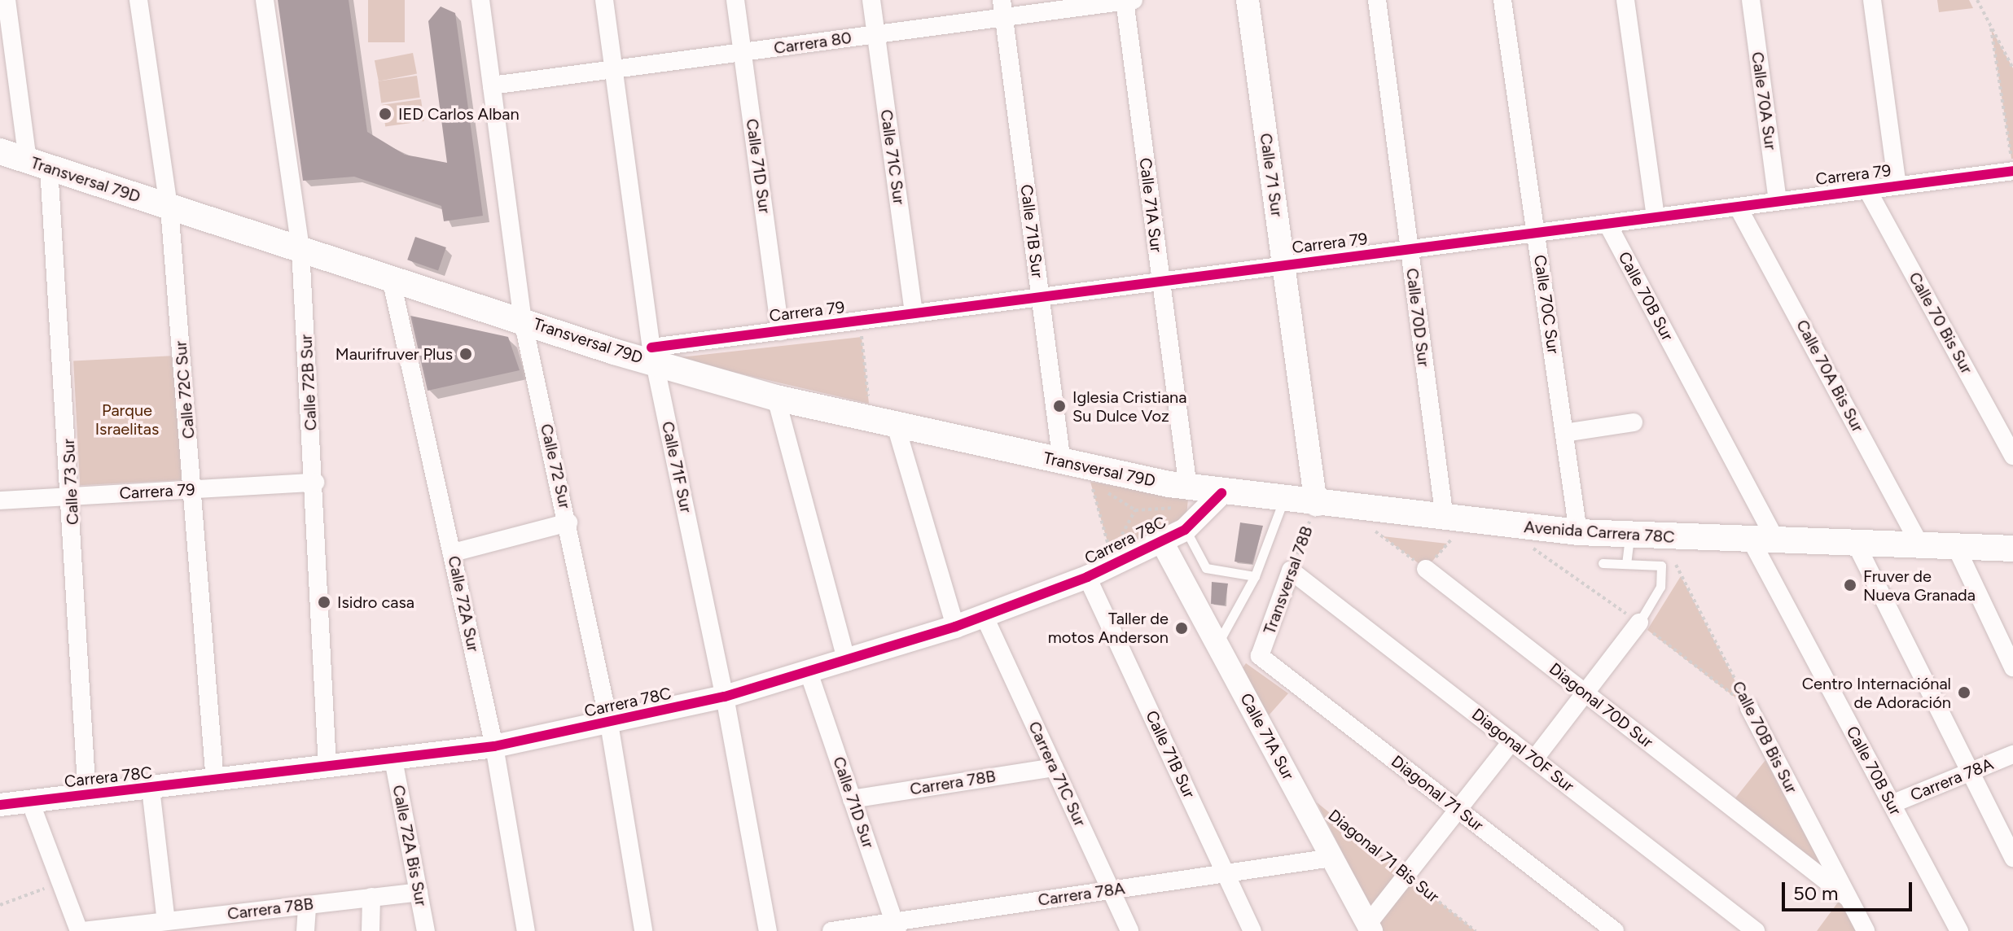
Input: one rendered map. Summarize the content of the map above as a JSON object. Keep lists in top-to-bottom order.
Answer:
{
  "streets": {
    "main road": ["Transversal 79D", "Avenida Carrera 78C"],
    "street": [
      "Carrera 80",
      "Calle 70A Sur",
      "Calle 71C Sur",
      "Calle 71D Sur",
      "Calle 71 Sur",
      "Carrera 79",
      "Calle 71A Sur",
      "Calle 71B Sur",
      "Calle 70B Sur",
      "Calle 70C Sur",
      "Calle 70D Sur",
      "Calle 70 Bis Sur",
      "Calle 70A Bis Sur",
      "Calle 72B Sur",
      "Calle 72C Sur",
      "Calle 72 Sur",
      "Calle 71F Sur",
      "Calle 73 Sur",
      "Carrera 78C",
      "Transversal 78B",
      "Calle 72A Sur",
      "Diagonal 70D Sur",
      "Calle 70B Bis Sur",
      "Diagonal 70F Sur",
      "Carrera 71C Sur",
      "Carrera 78A",
      "Carrera 78B",
      "Diagonal 71 Sur",
      "Calle 72A Bis Sur"
    ],
    "path": ["Diagonal 71 Bis Sur"]
  },
  "crossings": [
    ["Carrera 80", "Calle 71C Sur"],
    ["Carrera 80", "Calle 71D Sur"],
    ["Carrera 80", "Calle 71A Sur"],
    ["Carrera 80", "Calle 71B Sur"],
    ["Carrera 80", "Calle 72 Sur"],
    ["Carrera 80", "Calle 71F Sur"],
    ["Calle 70A Sur", "Carrera 79"],
    ["Calle 71C Sur", "Carrera 79"],
    ["Calle 71D Sur", "Carrera 79"],
    ["Calle 71D Sur", "Carrera 78C"],
    ["Calle 71D Sur", "Carrera 78A"],
    ["Calle 71D Sur", "Carrera 78B"],
    ["Calle 71 Sur", "Carrera 79"],
    ["Calle 71 Sur", "Avenida Carrera 78C"],
    ["Calle 71 Sur", "Transversal 78B"],
    ["Carrera 79", "Transversal 79D"],
    ["Carrera 79", "Calle 71A Sur"],
    ["Carrera 79", "Calle 71B Sur"],
    ["Carrera 79", "Calle 70B Sur"],
    ["Carrera 79", "Calle 70C Sur"],
    ["Carrera 79", "Calle 70D Sur"],
    ["Carrera 79", "Calle 70 Bis Sur"],
    ["Carrera 79", "Calle 70A Bis Sur"],
    ["Carrera 79", "Calle 72B Sur"],
    ["Carrera 79", "Calle 72C Sur"],
    ["Carrera 79", "Calle 71F Sur"],
    ["Carrera 79", "Calle 73 Sur"],
    ["Transversal 79D", "Calle 71A Sur"],
    ["Transversal 79D", "Calle 71B Sur"],
    ["Transversal 79D", "Calle 72B Sur"],
    ["Transversal 79D", "Calle 72C Sur"],
    ["Transversal 79D", "Calle 72 Sur"],
    ["Transversal 79D", "Calle 71F Sur"],
    ["Transversal 79D", "Calle 73 Sur"],
    ["Transversal 79D", "Avenida Carrera 78C"],
    ["Transversal 79D", "Calle 72A Sur"],
    ["Calle 71A Sur", "Avenida Carrera 78C"],
    ["Calle 71A Sur", "Carrera 78C"],
    ["Calle 71A Sur", "Carrera 78A"],
    ["Calle 71B Sur", "Carrera 78C"],
    ["Calle 71B Sur", "Carrera 78A"],
    ["Calle 70B Sur", "Avenida Carrera 78C"],
    ["Calle 70B Sur", "Carrera 78A"],
    ["Calle 70C Sur", "Avenida Carrera 78C"],
    ["Calle 70D Sur", "Avenida Carrera 78C"],
    ["Calle 70A Bis Sur", "Avenida Carrera 78C"],
    ["Calle 72B Sur", "Carrera 78C"],
    ["Calle 72C Sur", "Carrera 78C"],
    ["Calle 72 Sur", "Carrera 78C"],
    ["Calle 71F Sur", "Carrera 78C"],
    ["Calle 73 Sur", "Carrera 78C"],
    ["Avenida Carrera 78C", "Carrera 78C"],
    ["Avenida Carrera 78C", "Transversal 78B"],
    ["Carrera 78C", "Calle 72A Sur"],
    ["Carrera 78C", "Carrera 71C Sur"],
    ["Carrera 78C", "Calle 72A Bis Sur"],
    ["Transversal 78B", "Diagonal 70F Sur"],
    ["Transversal 78B", "Diagonal 71 Sur"],
    ["Diagonal 70D Sur", "Calle 70B Bis Sur"],
    ["Carrera 71C Sur", "Carrera 78A"],
    ["Carrera 71C Sur", "Carrera 78B"],
    ["Carrera 78B", "Calle 72A Bis Sur"]
  ],
  "parks": ["Parque Israelitas"],
  "places": [
    "IED Carlos Alban",
    "Maurifruver Plus",
    "Iglesia Cristiana Su Dulce Voz",
    "Fruver de Nueva Granada",
    "Isidro casa",
    "Taller de motos Anderson",
    "Centro Internaciónal de Adoración"
  ],
  "scale_bar": "50 m"
}
